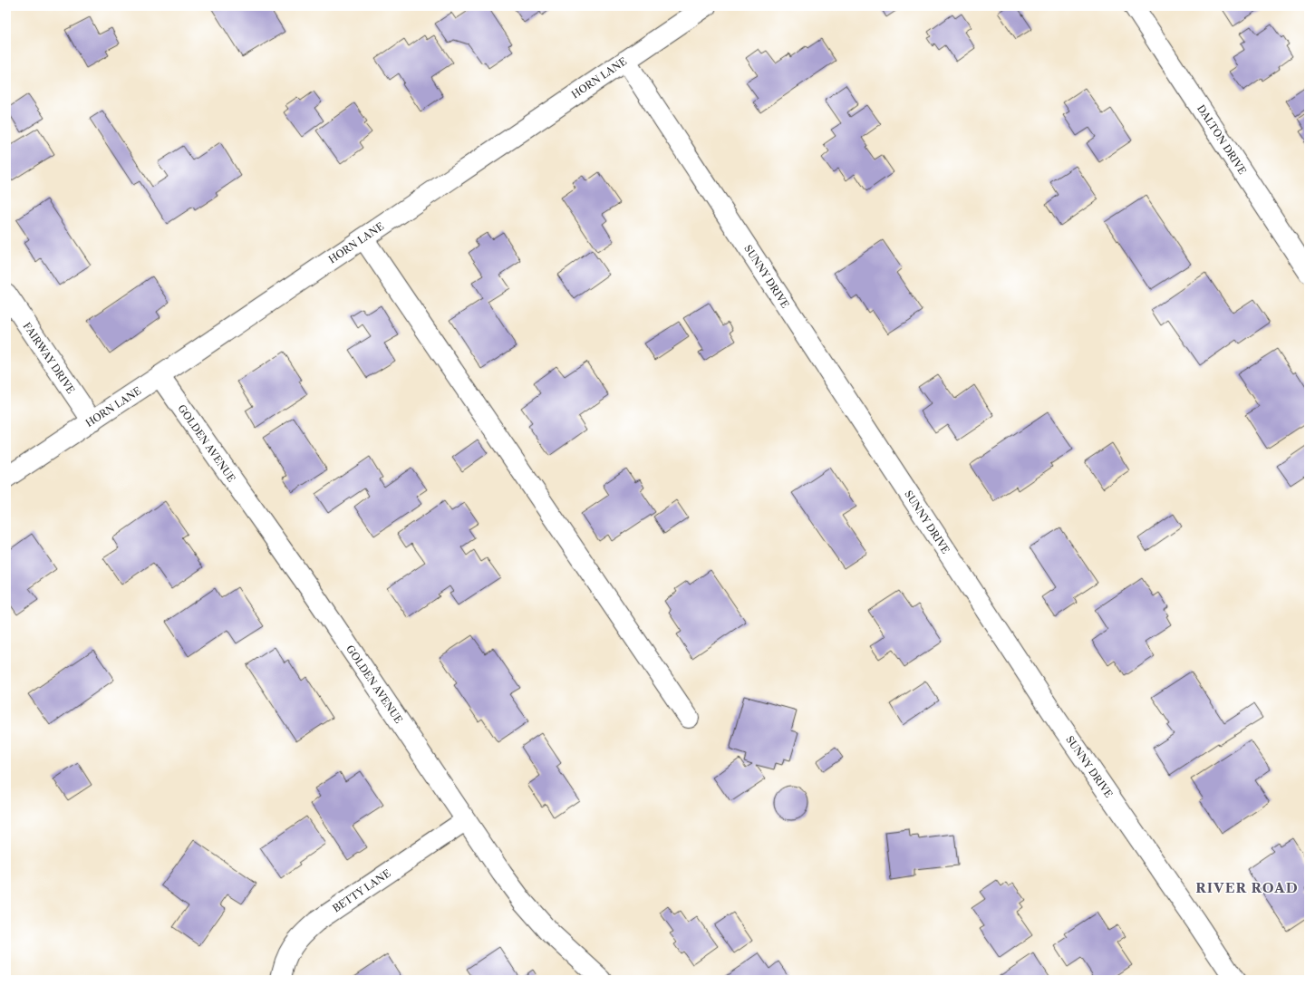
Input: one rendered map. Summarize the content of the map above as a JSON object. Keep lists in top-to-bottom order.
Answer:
{
  "streets": {
    "street": [
      "HORN LANE",
      "DALTON DRIVE",
      "SUNNY DRIVE",
      "FAIRWAY DRIVE",
      "GOLDEN AVENUE",
      "BETTY LANE"
    ]
  },
  "crossings": [
    ["HORN LANE", "SUNNY DRIVE"],
    ["HORN LANE", "FAIRWAY DRIVE"],
    ["HORN LANE", "GOLDEN AVENUE"],
    ["GOLDEN AVENUE", "BETTY LANE"]
  ],
  "districts": ["RIVER ROAD"]
}
